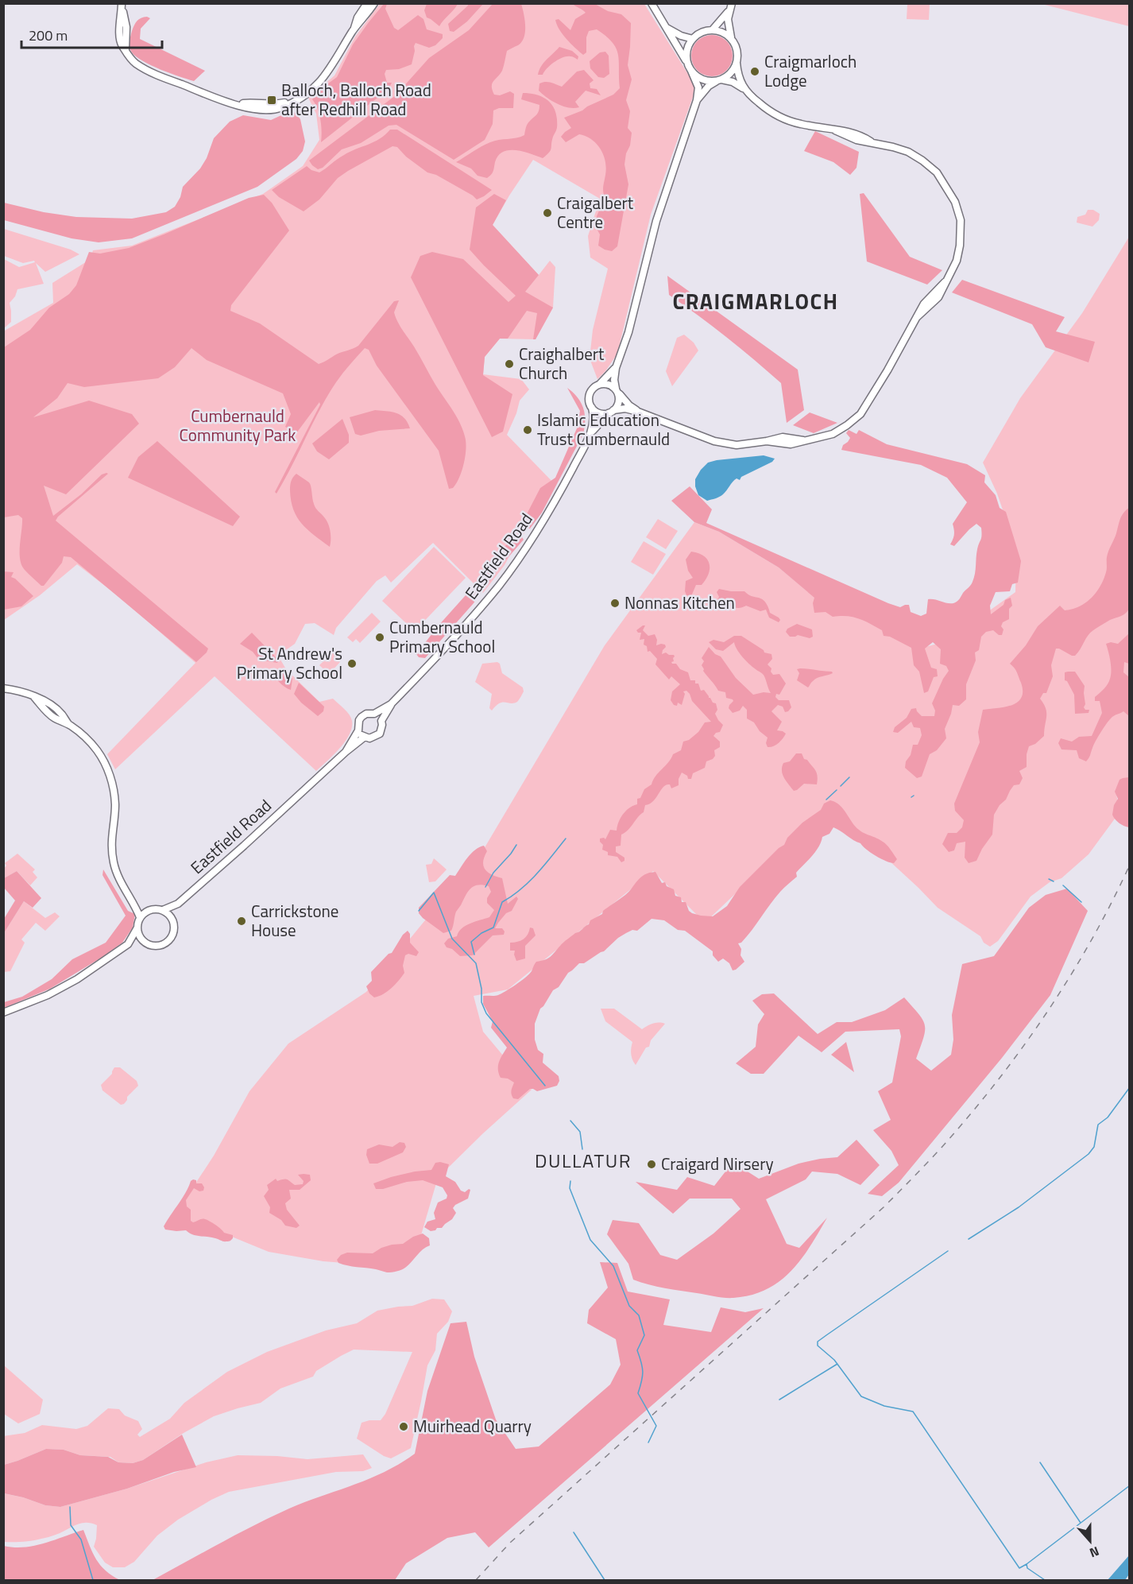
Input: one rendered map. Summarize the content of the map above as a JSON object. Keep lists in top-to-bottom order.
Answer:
{
  "streets": {
    "street": ["Eastfield Road"]
  },
  "districts": ["CRAIGMARLOCH", "DULLATUR"],
  "parks": ["Cumbernauld Community Park"],
  "places": {
    "other": [
      "Craigmarloch Lodge",
      "Craigalbert Centre",
      "Craighalbert Church",
      "Islamic Education Trust Cumbernauld",
      "Nonnas Kitchen",
      "Cumbernauld Primary School",
      "St Andrew's Primary School",
      "Carrickstone House",
      "Craigard Nirsery",
      "Muirhead Quarry"
    ],
    "transit": ["Balloch, Balloch Road after Redhill Road"]
  },
  "scale_bar": "200 m",
  "north": "bottom"
}
